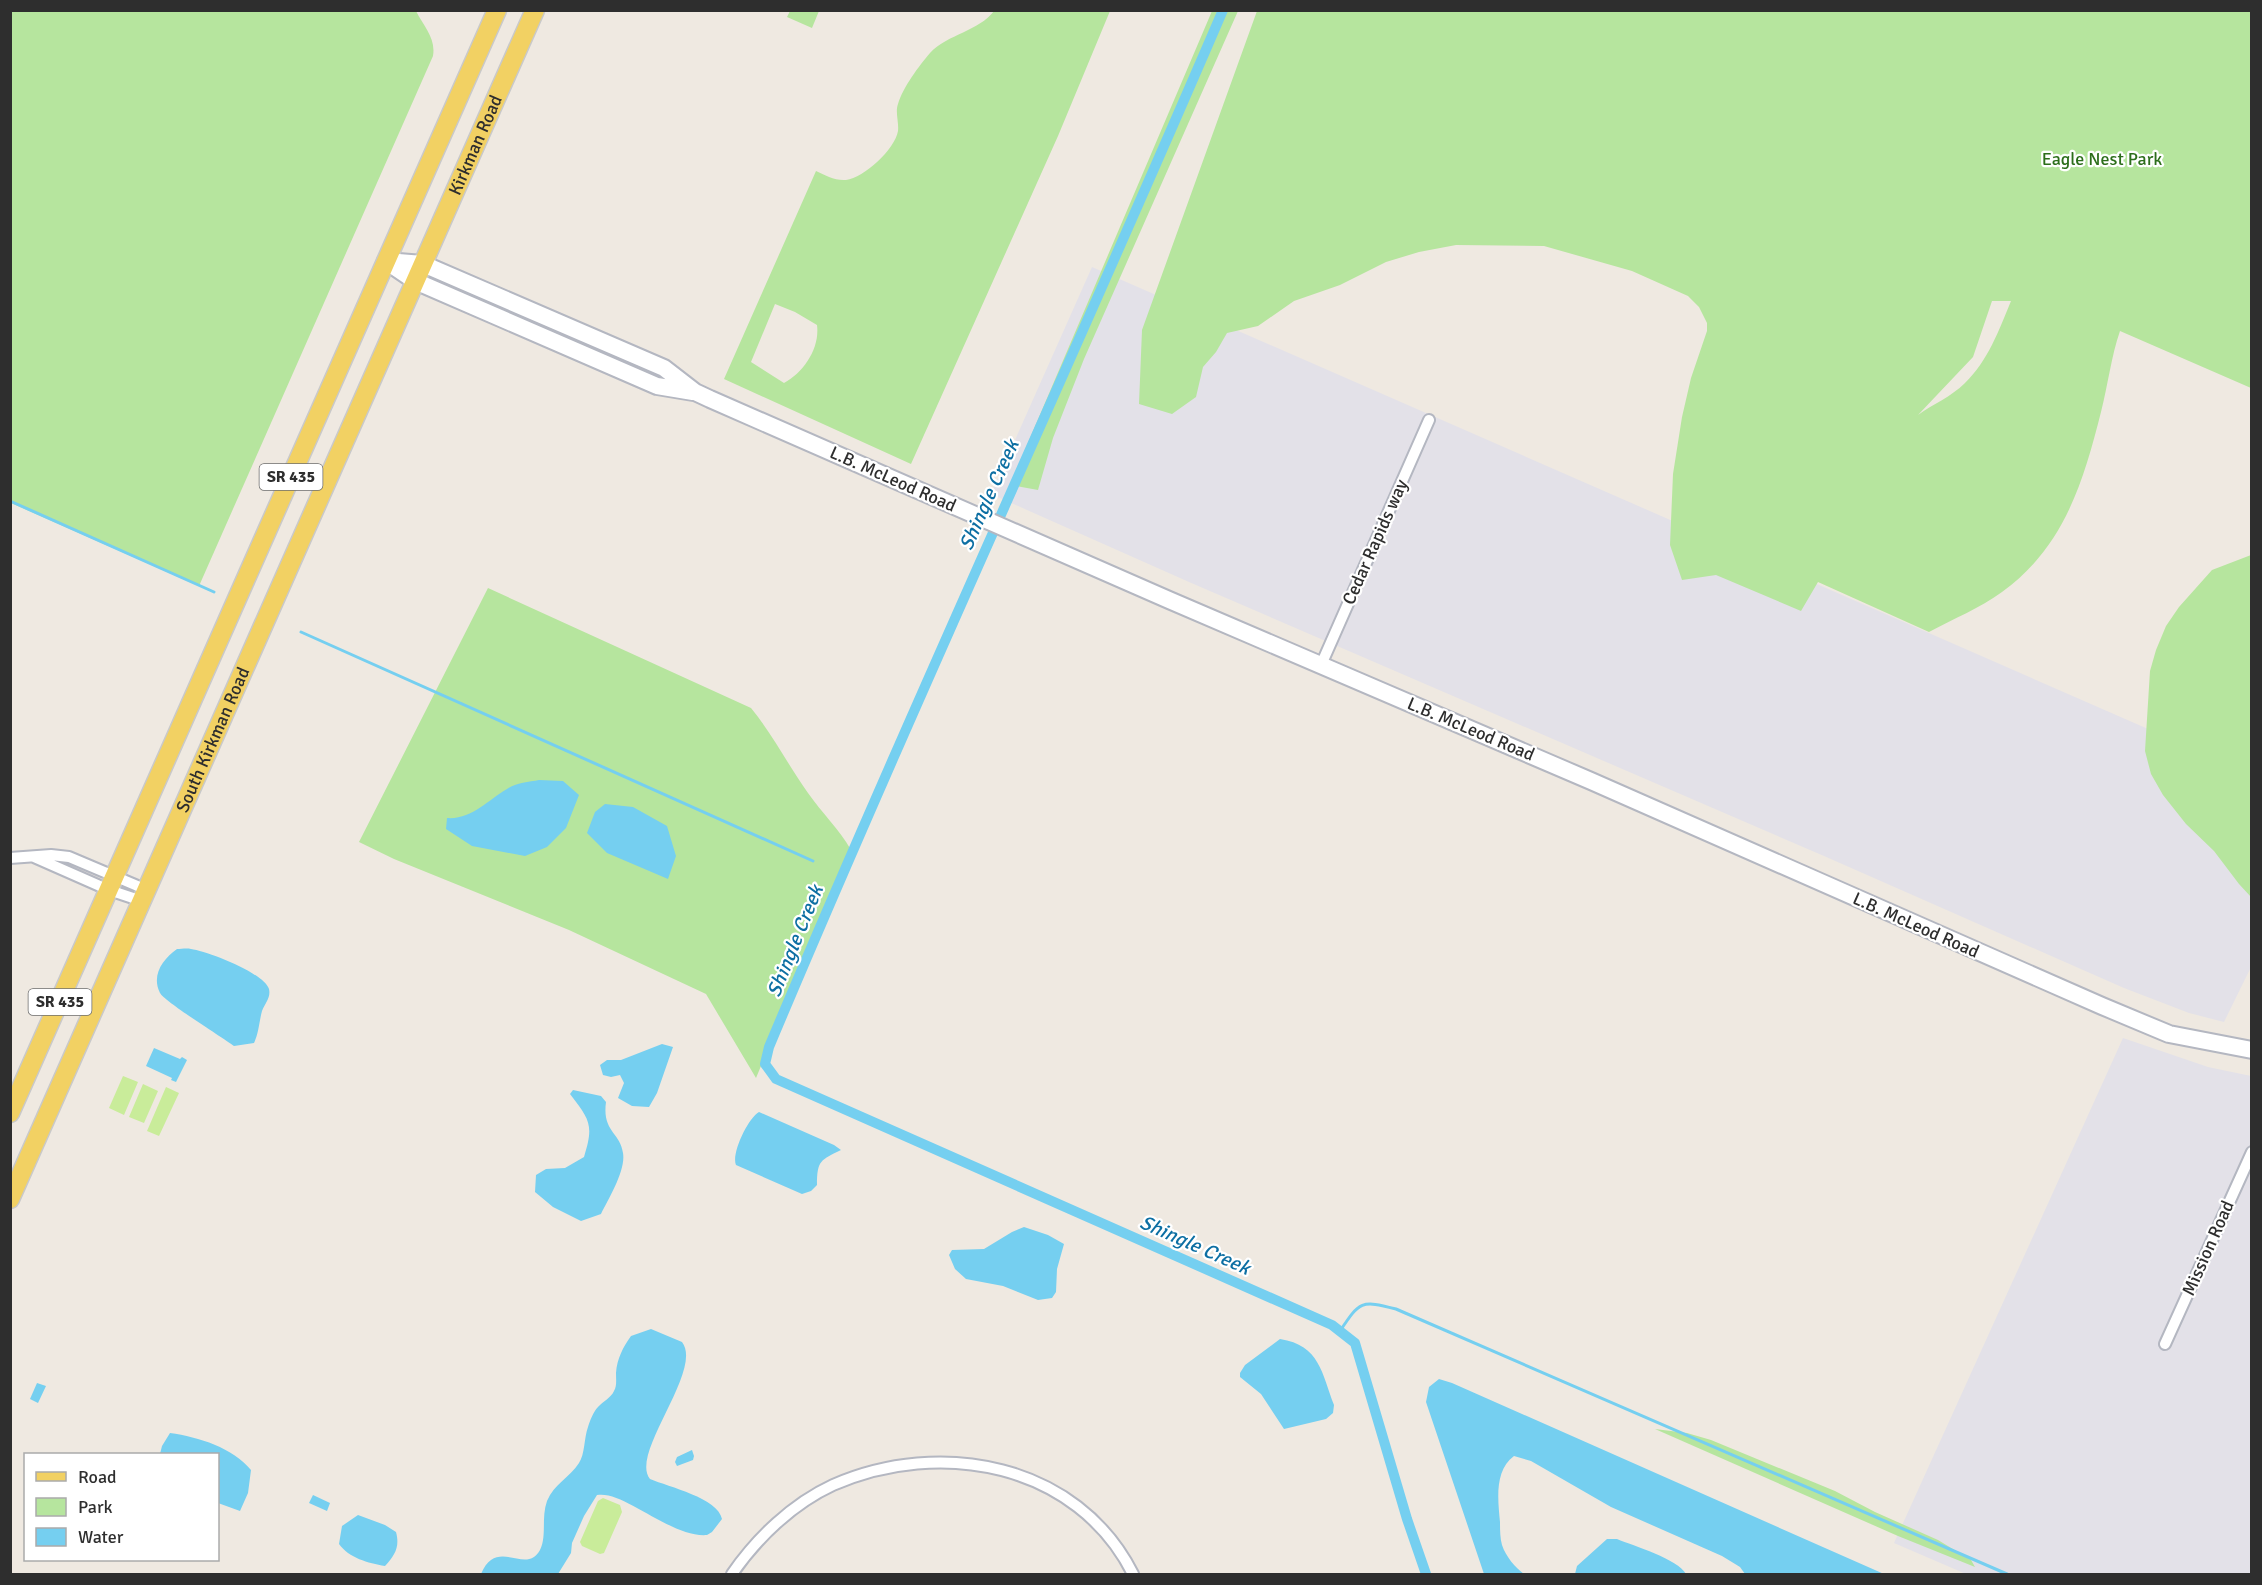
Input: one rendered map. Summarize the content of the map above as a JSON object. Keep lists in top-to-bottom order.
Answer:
{
  "streets": {
    "main road": ["Kirkman Road", "SR 435", "South Kirkman Road"],
    "street": ["L.B. McLeod Road", "Cedar Rapids way", "Mission Road"]
  },
  "crossings": [
    ["Kirkman Road", "L.B. McLeod Road"],
    ["Kirkman Road", "South Kirkman Road"],
    ["L.B. McLeod Road", "Cedar Rapids way"],
    ["L.B. McLeod Road", "South Kirkman Road"]
  ],
  "water": ["Shingle Creek"],
  "parks": ["Eagle Nest Park"],
  "legend": ["Road", "Park", "Water"]
}
